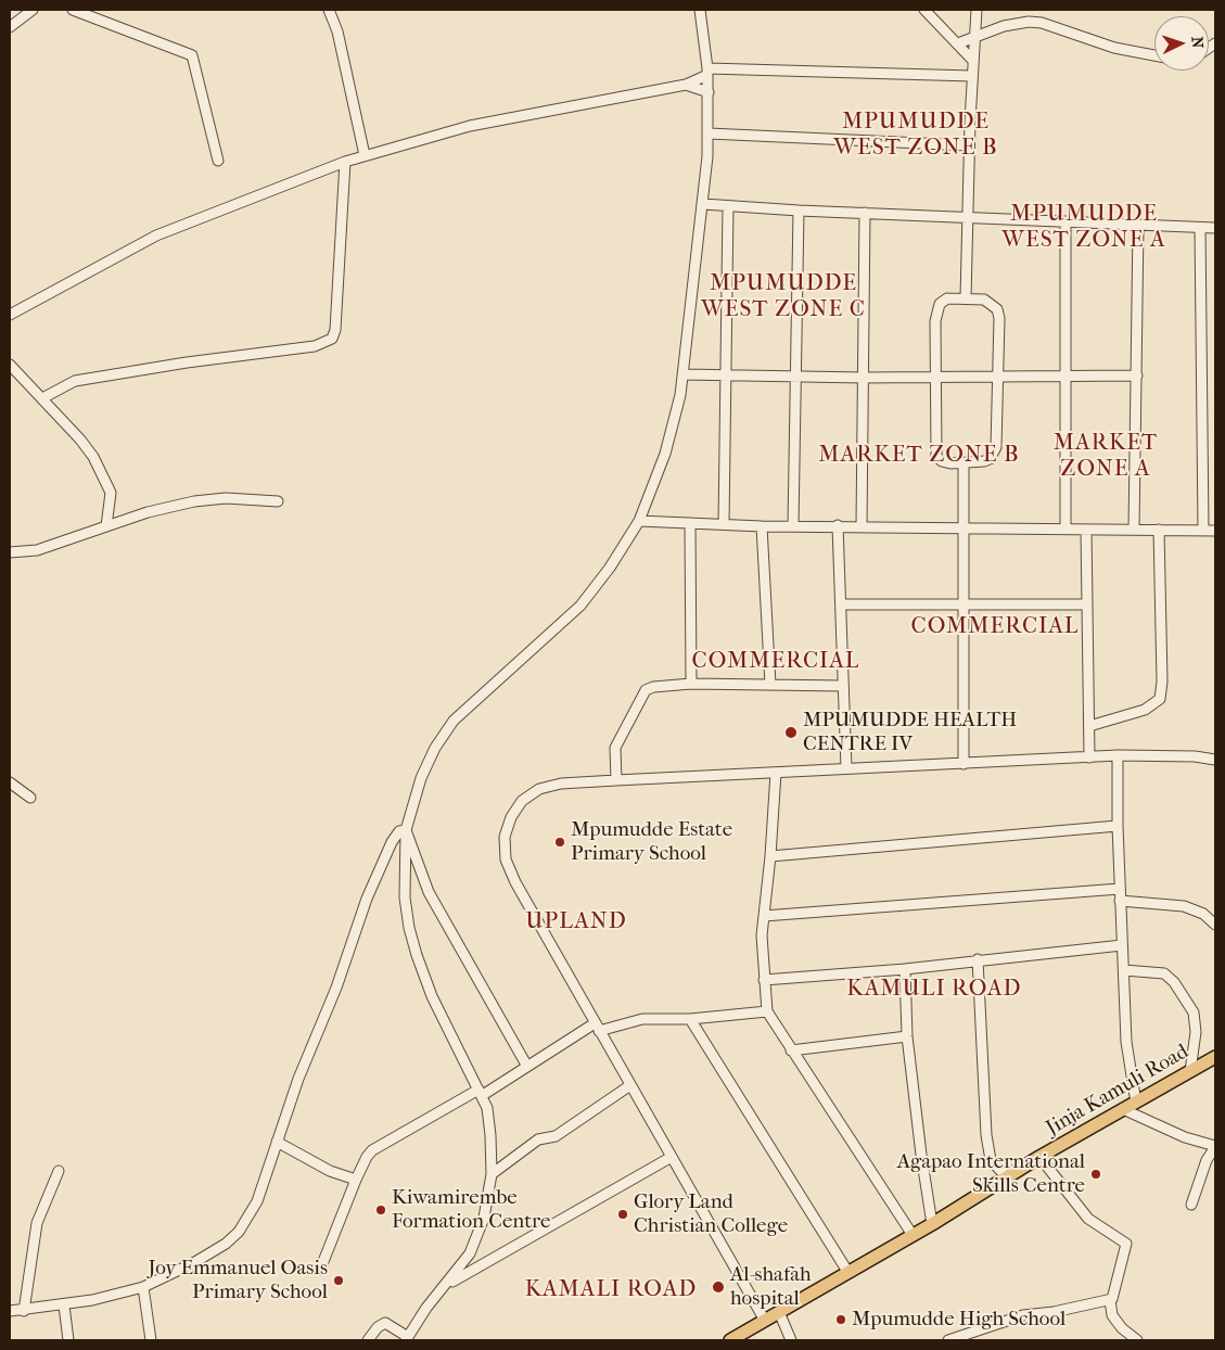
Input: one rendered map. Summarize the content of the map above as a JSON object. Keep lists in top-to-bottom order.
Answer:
{
  "streets": {
    "main road": ["Jinja Kamuli Road"]
  },
  "districts": [
    "MPUMUDDE WEST ZONE B",
    "MPUMUDDE WEST ZONE A",
    "MPUMUDDE WEST ZONE C",
    "MARKET ZONE A",
    "MARKET ZONE B",
    "COMMERCIAL",
    "COMMERCIAL",
    "UPLAND",
    "KAMULI ROAD",
    "KAMALI ROAD"
  ],
  "places": [
    "MPUMUDDE HEALTH CENTRE IV",
    "Mpumudde Estate Primary School",
    "Agapao International Skills Centre",
    "Kiwamirembe Formation Centre",
    "Glory Land Christian College",
    "Joy Emmanuel Oasis Primary School",
    "Al-shafah hospital",
    "Mpumudde High School"
  ],
  "north": "right"
}
